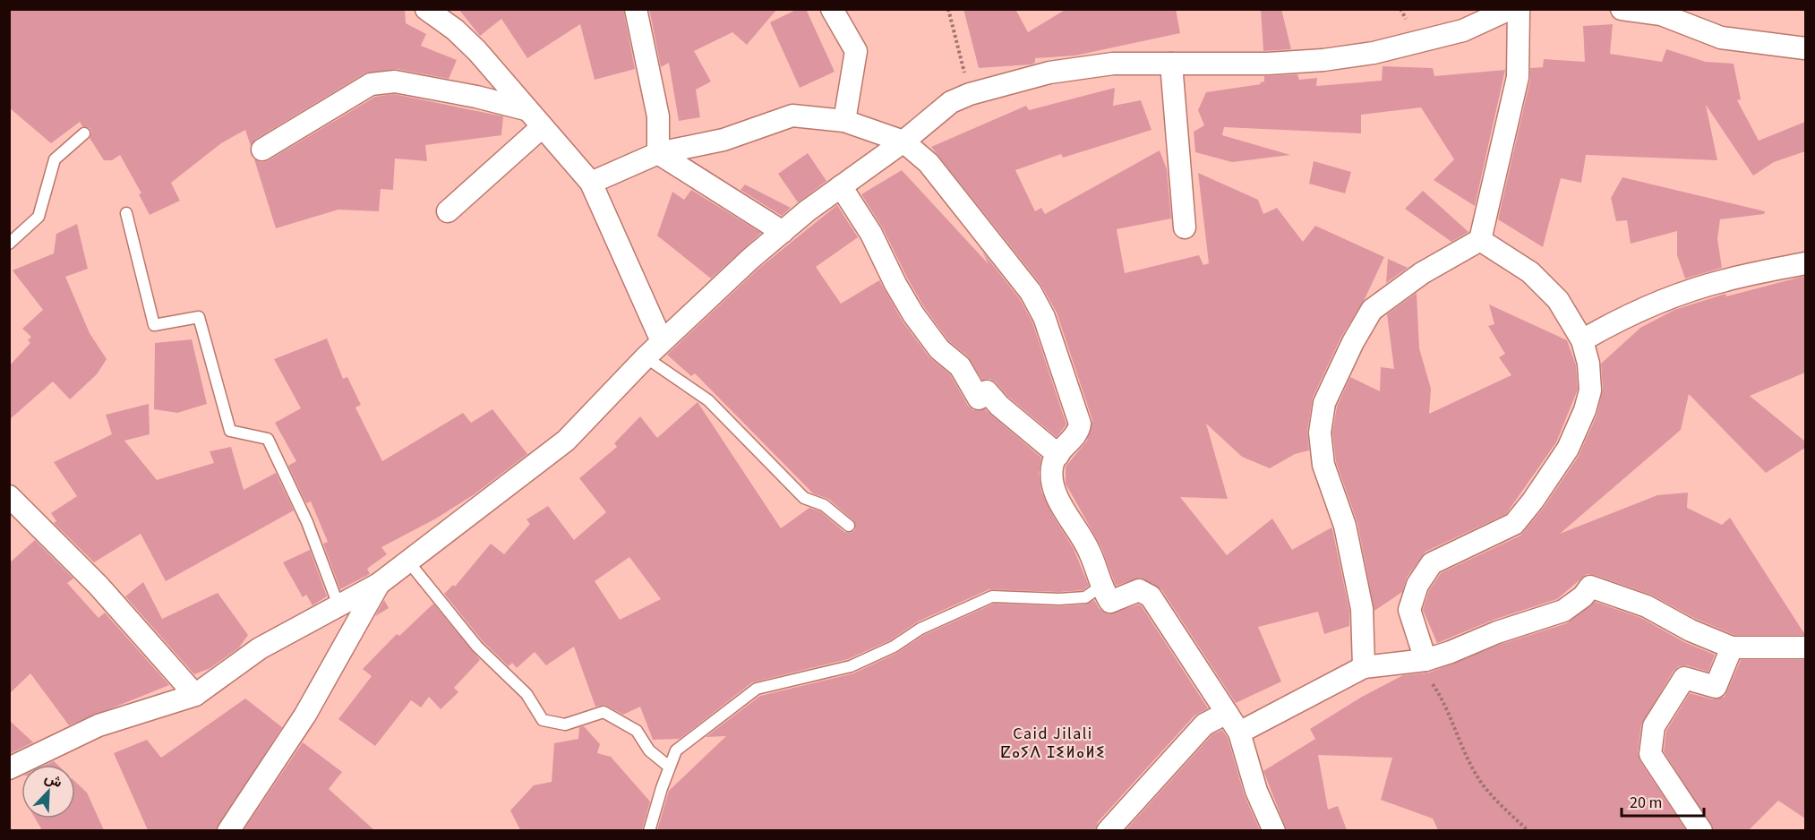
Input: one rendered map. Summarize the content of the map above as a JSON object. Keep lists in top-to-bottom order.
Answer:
{
  "districts": ["Caid Jilali ⵇⴰⵢⴷ ⵊⵉⵍⴰⵍⵉ"],
  "scale_bar": "20 m",
  "north": "top right"
}
